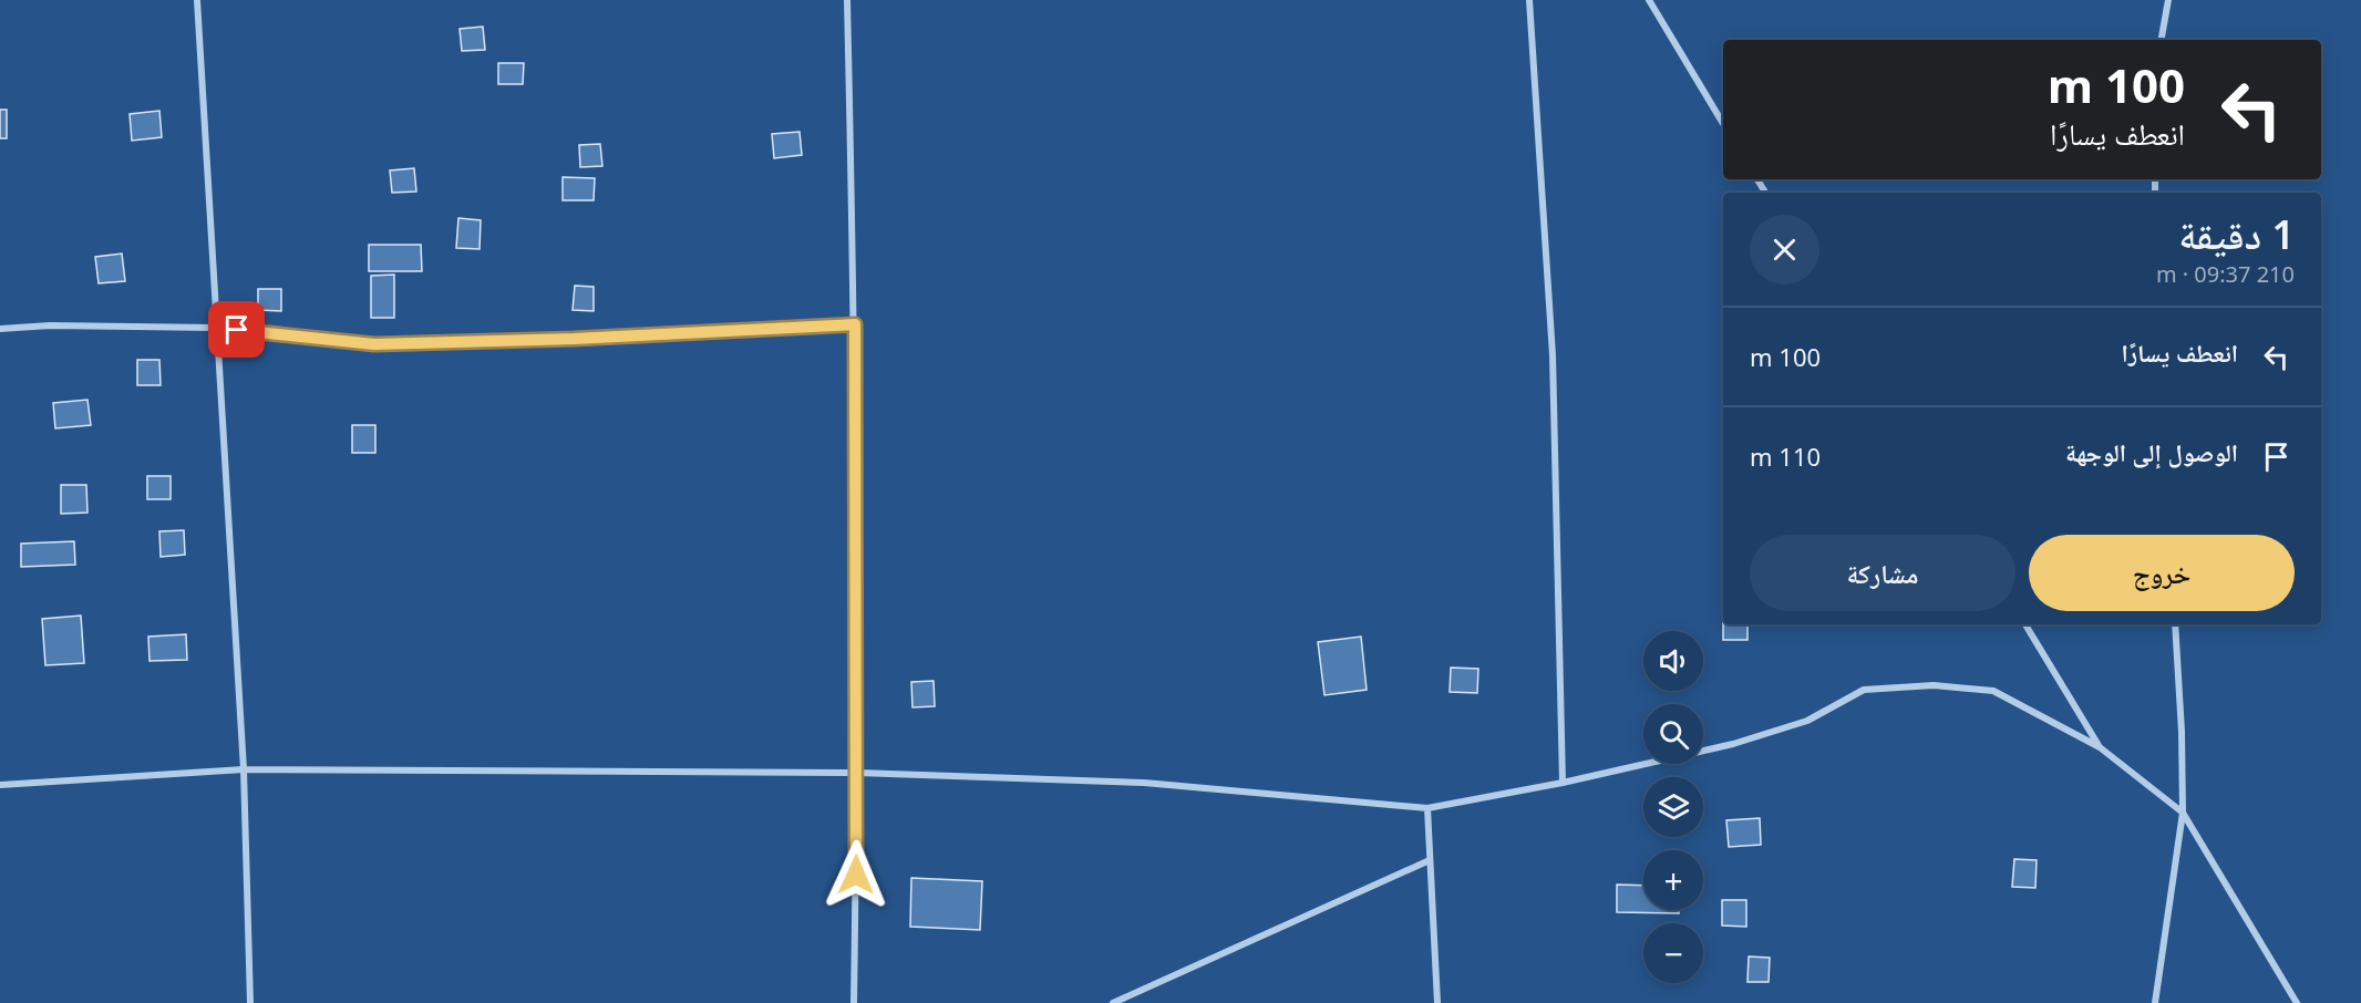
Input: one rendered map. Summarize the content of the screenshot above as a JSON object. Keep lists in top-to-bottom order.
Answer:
{
  "page": {
    "turn": ["100 m", "انعطف يسارًا"],
    "heading": ["1 دقيقة", "210 m · 09:37"],
    "list": [
      {
        "name": "انعطف يسارًا",
        "value": "100 m"
      },
      {
        "name": "الوصول إلى الوجهة",
        "value": "110 m"
      }
    ],
    "buttons": ["خروج", "مشاركة"],
    "map_buttons": ["+", "−"]
  }
}
